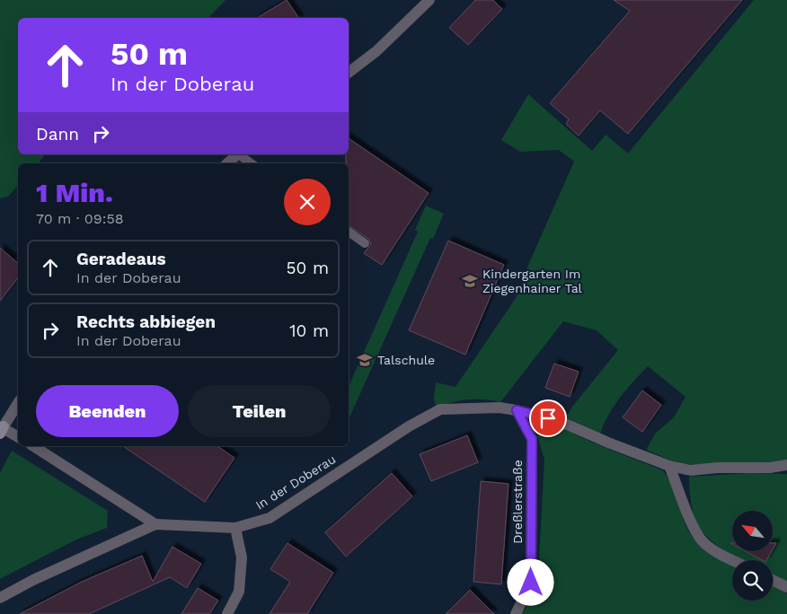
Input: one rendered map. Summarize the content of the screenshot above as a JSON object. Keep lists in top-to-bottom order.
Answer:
{
  "streets": {
    "street": ["In der Doberau", "Dreßlerstraße"]
  },
  "crossings": [
    ["In der Doberau", "Dreßlerstraße"]
  ],
  "places": {
    "school or university": ["Kindergarten Im Ziegenhainer Tal", "Talschule"]
  },
  "north": "top left",
  "page": {
    "turn": ["50 m", "In der Doberau"],
    "then": "Dann",
    "heading": ["1 Min.", "70 m · 09:58"],
    "list": [
      {
        "name": "Geradeaus",
        "note": "In der Doberau",
        "value": "50 m"
      },
      {
        "name": "Rechts abbiegen",
        "note": "In der Doberau",
        "value": "10 m"
      }
    ],
    "buttons": ["Beenden", "Teilen"]
  }
}
